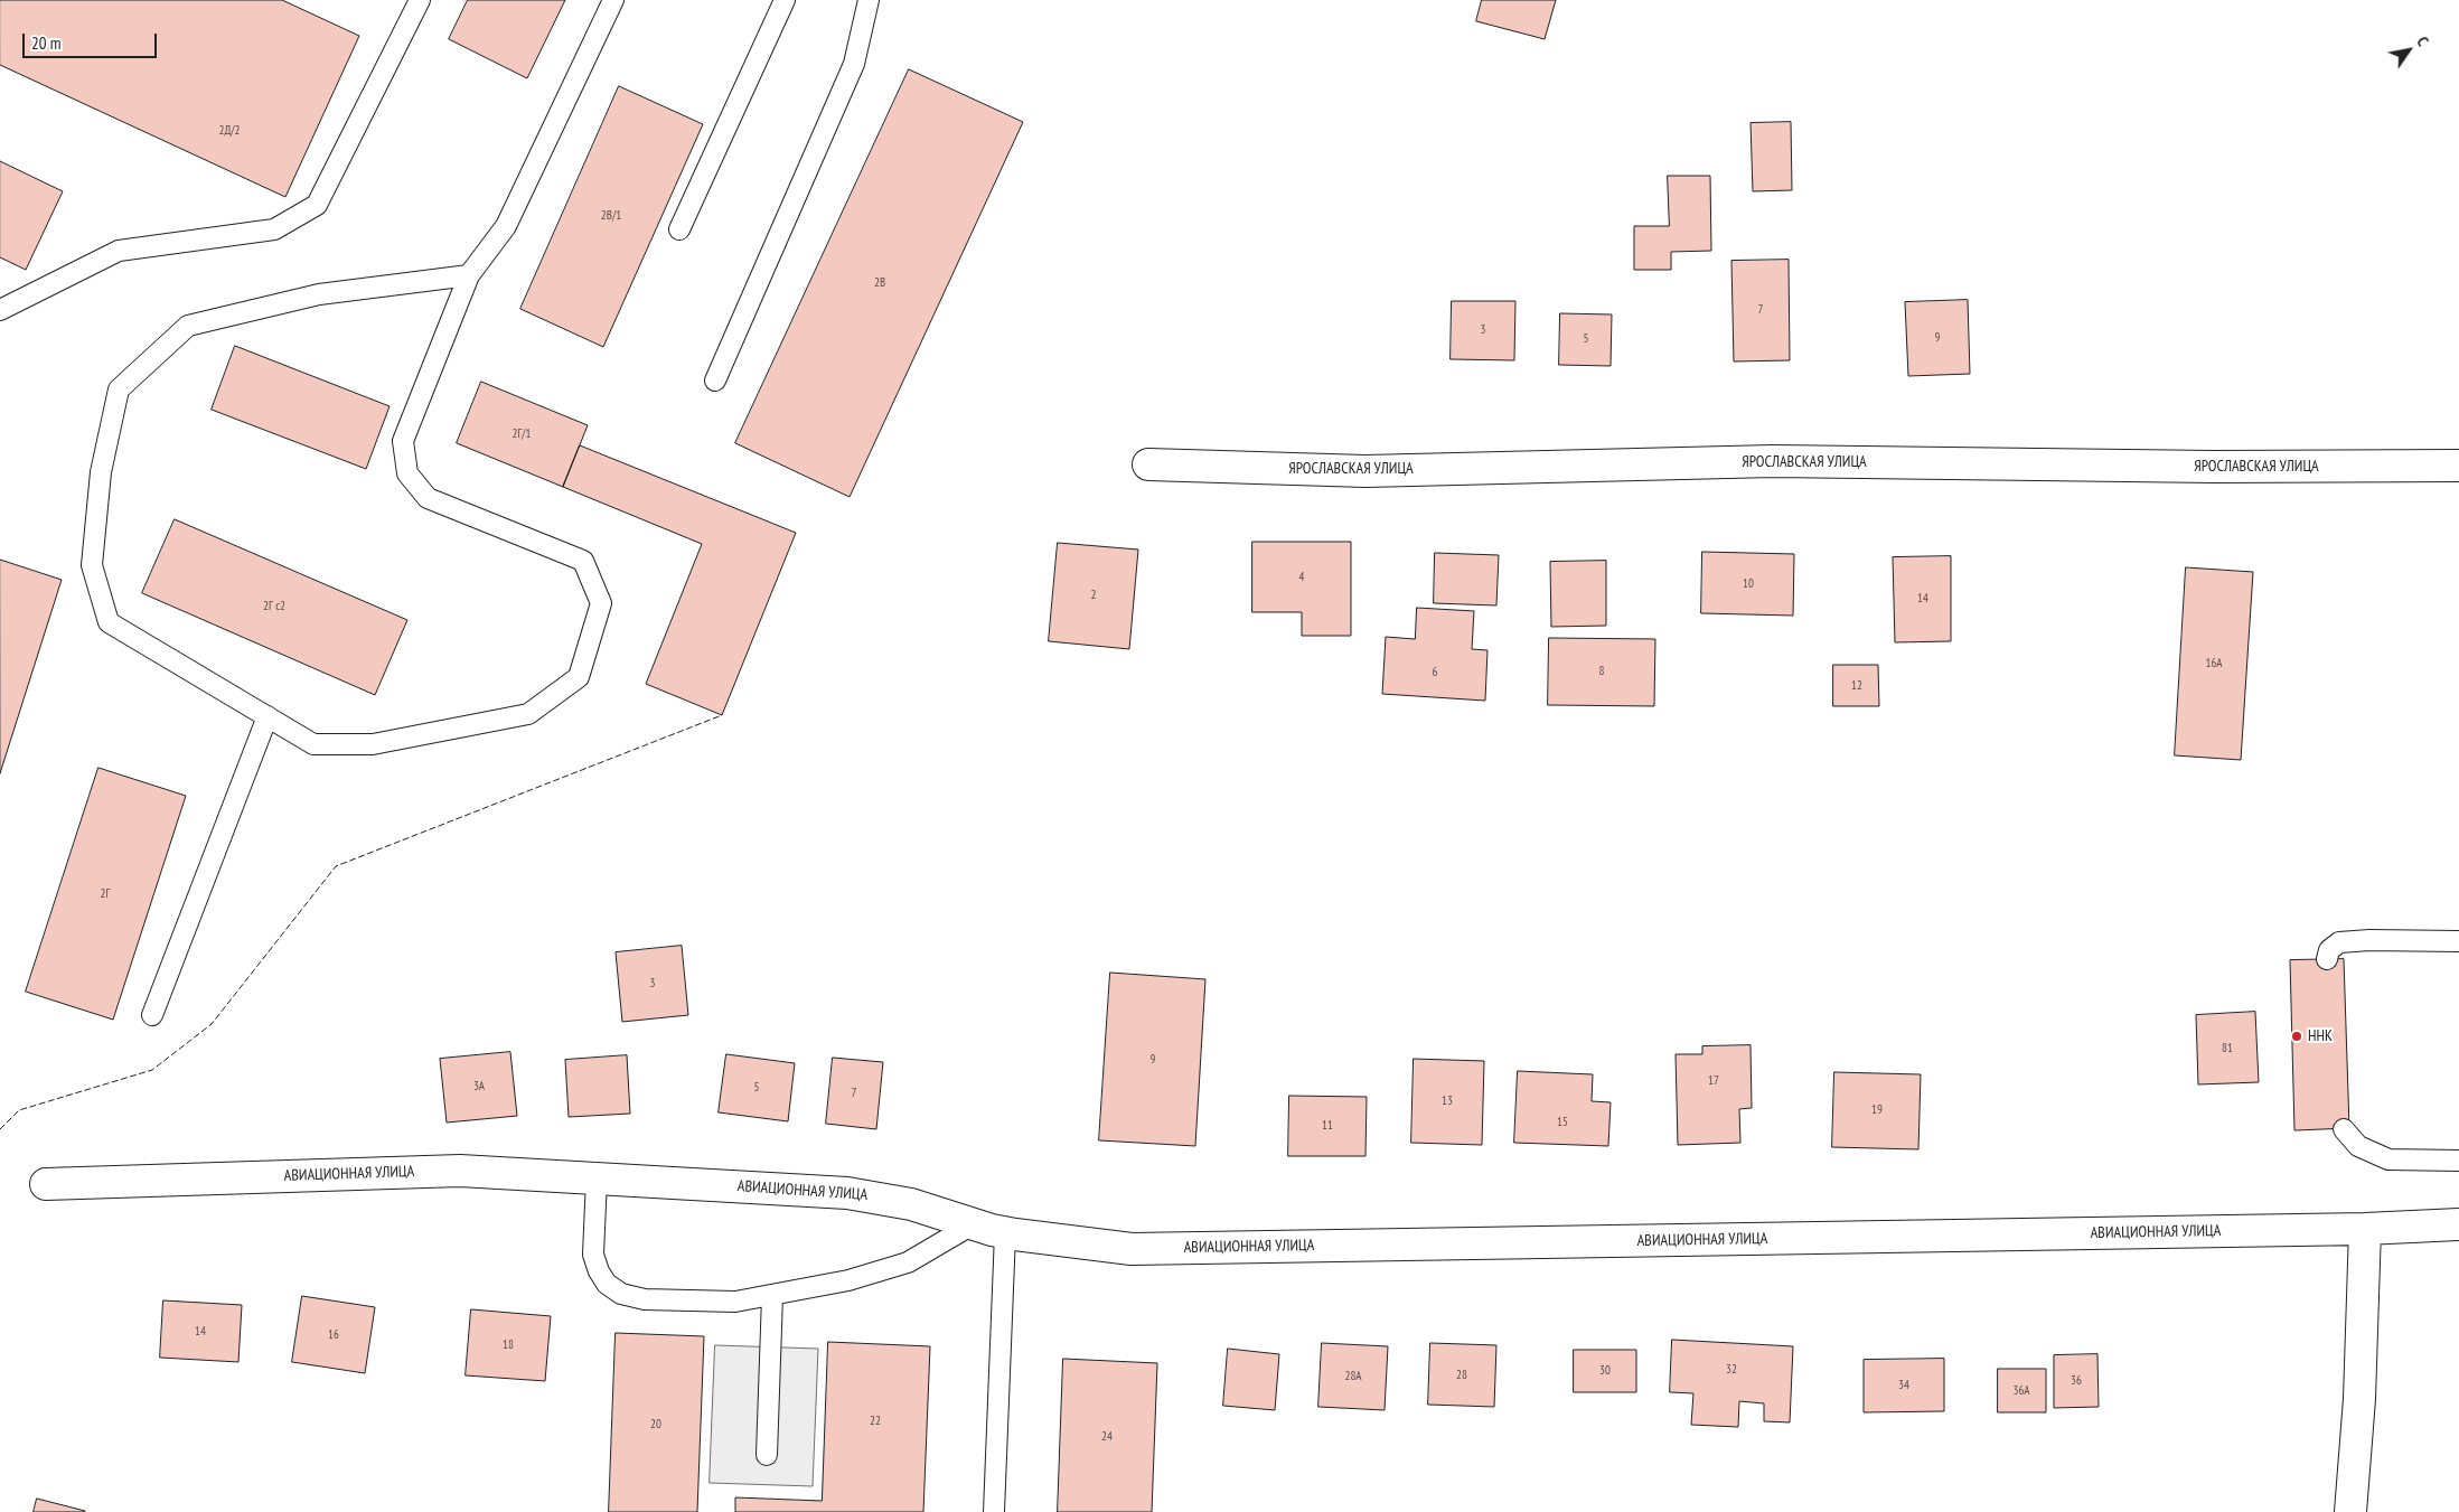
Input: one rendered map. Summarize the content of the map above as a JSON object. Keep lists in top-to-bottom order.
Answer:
{
  "streets": {
    "street": ["ЯРОСЛАВСКАЯ УЛИЦА", "АВИАЦИОННАЯ УЛИЦА"]
  },
  "places": ["ННК"],
  "house_numbers": [
    "2Д/2",
    "2В/1",
    "2В",
    "7",
    "3",
    "9",
    "5",
    "2Г/1",
    "4",
    "10",
    "2",
    "14",
    "2Г с2",
    "16А",
    "8",
    "6",
    "12",
    "2Г",
    "3",
    "81",
    "9",
    "17",
    "3А",
    "5",
    "7",
    "13",
    "19",
    "15",
    "11",
    "14",
    "16",
    "18",
    "32",
    "30",
    "28",
    "28А",
    "36",
    "34",
    "36А",
    "22",
    "20",
    "24"
  ],
  "scale_bar": "20 m",
  "north": "top right"
}
